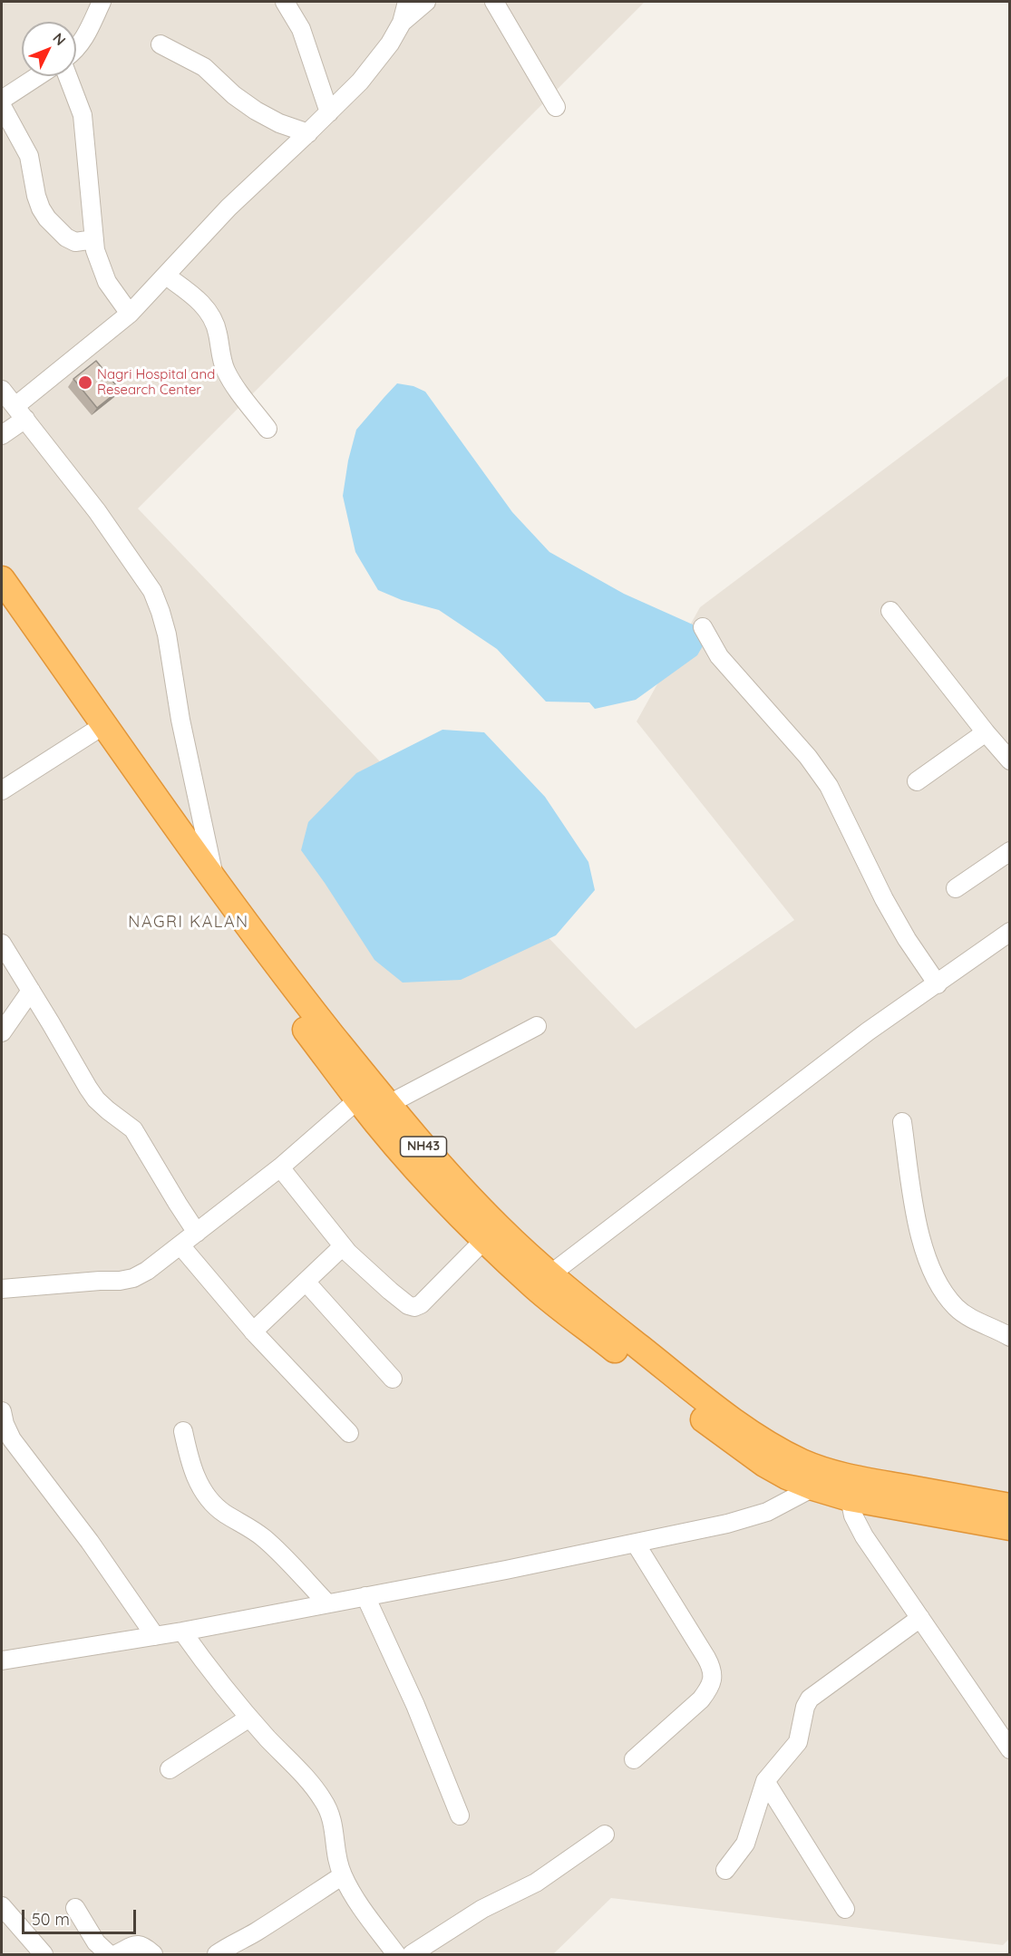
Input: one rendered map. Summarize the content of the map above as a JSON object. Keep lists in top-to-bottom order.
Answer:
{
  "streets": {
    "highway": ["NH43"]
  },
  "districts": ["NAGRI KALAN"],
  "places": ["Nagri Hospital and Research Center"],
  "scale_bar": "50 m",
  "north": "top right"
}
